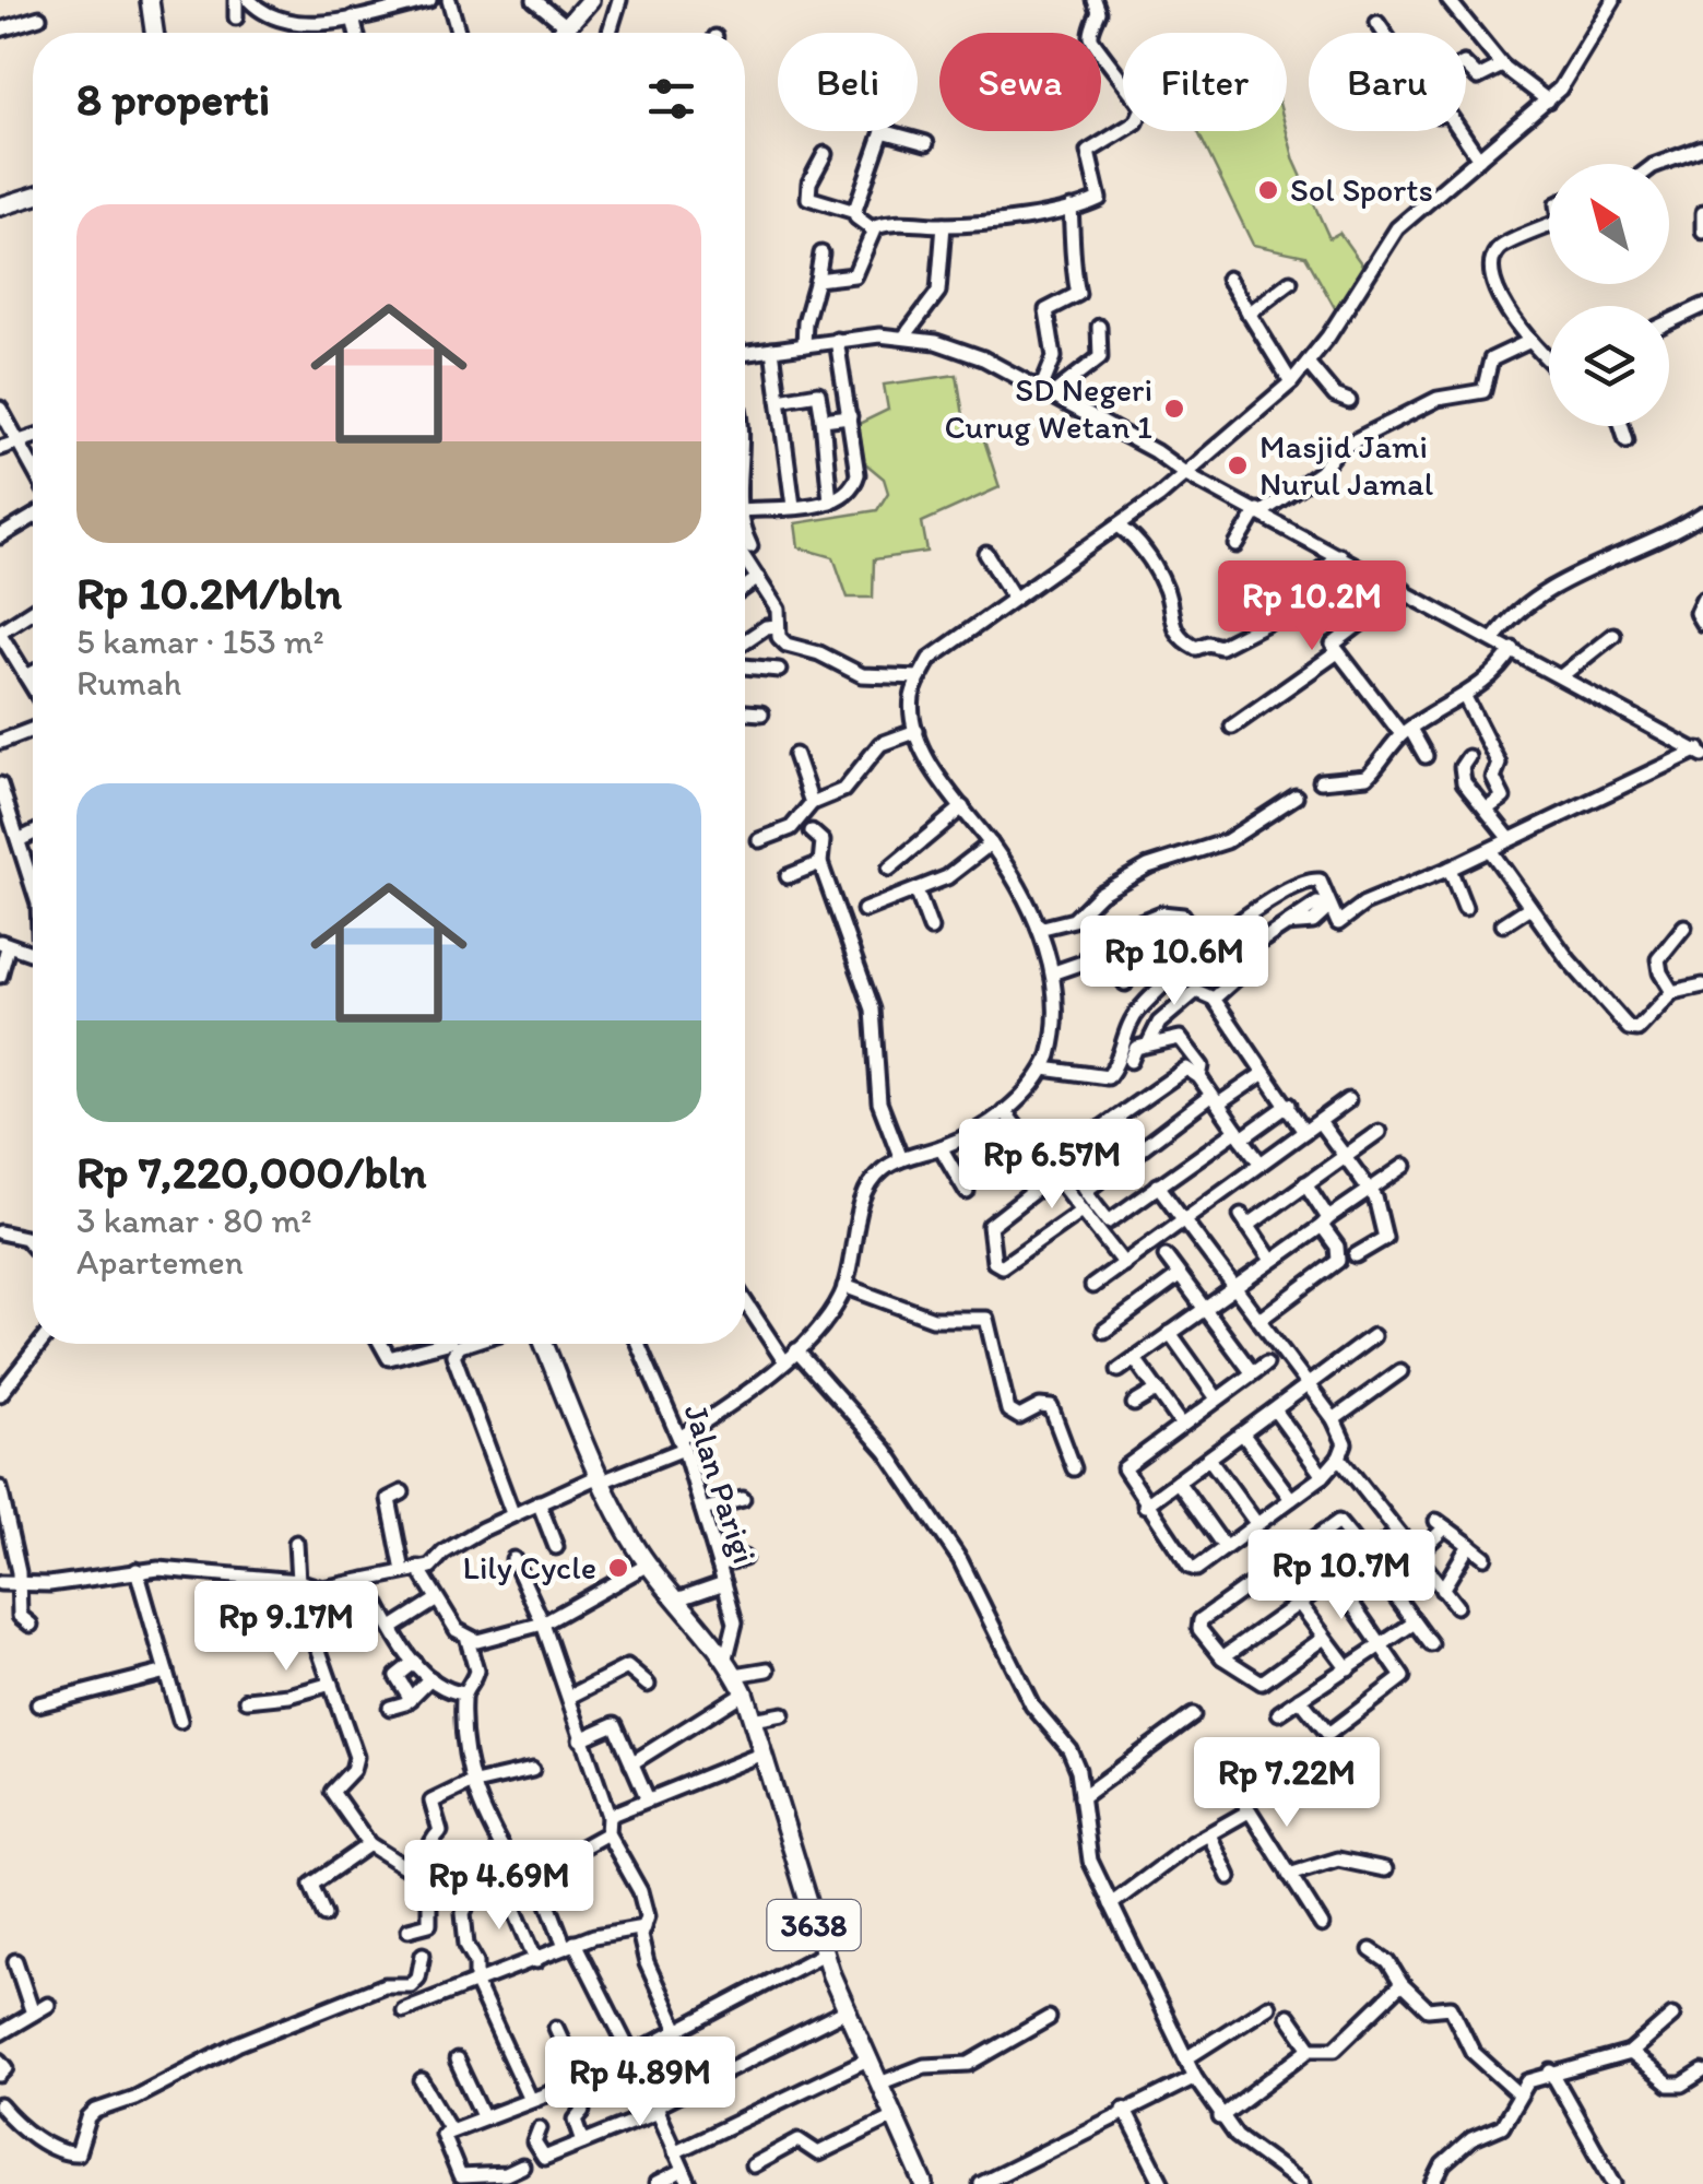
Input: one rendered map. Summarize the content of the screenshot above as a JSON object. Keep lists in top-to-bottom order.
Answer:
{
  "streets": {
    "main road": ["3638"],
    "street": ["Jalan Parigi"]
  },
  "crossings": [
    ["Jalan Parigi", "3638"]
  ],
  "places": [
    "Sol Sports",
    "SD Negeri Curug Wetan 1",
    "Masjid Jami Nurul Jamal",
    "Lily Cycle"
  ],
  "north": "top left",
  "page": {
    "chip": [
      "Beli",
      "Sewa",
      "Filter",
      "Baru"
    ],
    "heading": "8 properti",
    "list": [
      {
        "name": "Rp 10.2M/bln",
        "note": "5 kamar · 153 m² · Rumah"
      },
      {
        "name": "Rp 7,220,000/bln",
        "note": "3 kamar · 80 m² · Apartemen"
      }
    ],
    "price": [
      "Rp 10.2M",
      "Rp 10.6M",
      "Rp 6.57M",
      "Rp 10.7M",
      "Rp 9.17M",
      "Rp 7.22M",
      "Rp 4.69M",
      "Rp 4.89M"
    ]
  }
}
